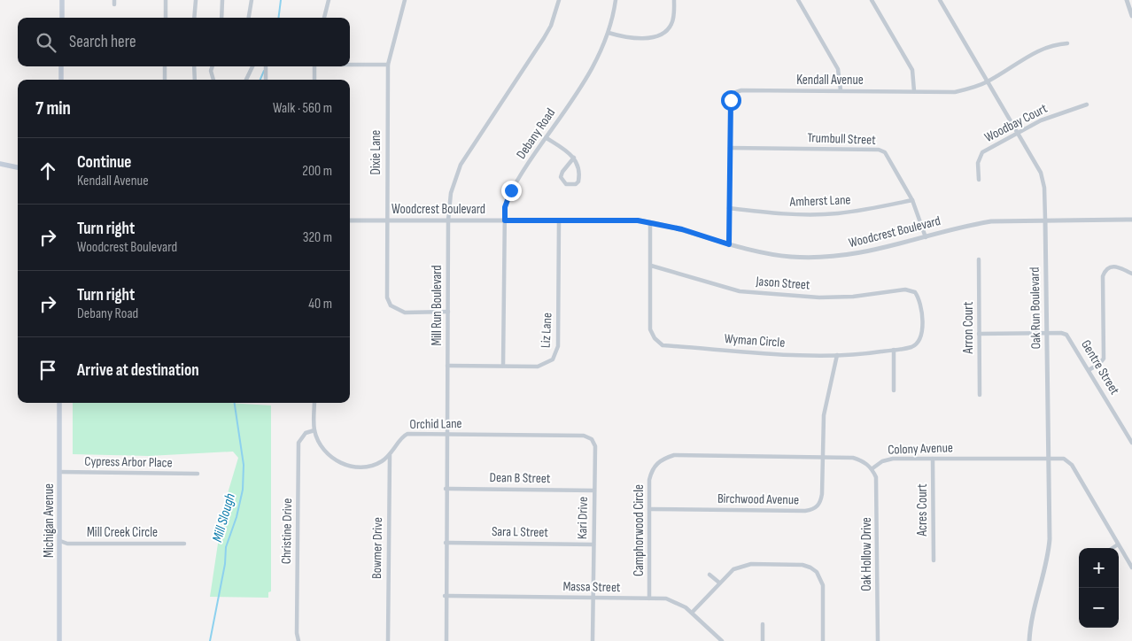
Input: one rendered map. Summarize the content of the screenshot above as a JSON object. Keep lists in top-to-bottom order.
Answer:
{
  "streets": {
    "main road": ["Michigan Avenue"],
    "street": [
      "Kendall Avenue",
      "Woodbay Court",
      "Debany Road",
      "Trumbull Street",
      "Dixie Lane",
      "Amherst Lane",
      "Woodcrest Boulevard",
      "Jason Street",
      "Mill Run Boulevard",
      "Oak Run Boulevard",
      "Arron Court",
      "Liz Lane",
      "Wyman Circle",
      "Gentre Street",
      "Orchid Lane",
      "Colony Avenue",
      "Cypress Arbor Place",
      "Dean B Street",
      "Birchwood Avenue",
      "Acres Court",
      "Kari Drive",
      "Camphorwood Circle",
      "Christine Drive",
      "Mill Creek Circle",
      "Sara L Street",
      "Bowmer Drive",
      "Oak Hollow Drive",
      "Massa Street"
    ]
  },
  "crossings": [
    ["Kendall Avenue", "Trumbull Street"],
    ["Kendall Avenue", "Amherst Lane"],
    ["Kendall Avenue", "Woodcrest Boulevard"],
    ["Kendall Avenue", "Oak Run Boulevard"],
    ["Woodbay Court", "Oak Run Boulevard"],
    ["Debany Road", "Woodcrest Boulevard"],
    ["Debany Road", "Liz Lane"],
    ["Trumbull Street", "Amherst Lane"],
    ["Trumbull Street", "Woodcrest Boulevard"],
    ["Dixie Lane", "Woodcrest Boulevard"],
    ["Dixie Lane", "Mill Run Boulevard"],
    ["Woodcrest Boulevard", "Mill Run Boulevard"],
    ["Woodcrest Boulevard", "Oak Run Boulevard"],
    ["Woodcrest Boulevard", "Liz Lane"],
    ["Woodcrest Boulevard", "Wyman Circle"],
    ["Jason Street", "Wyman Circle"],
    ["Mill Run Boulevard", "Liz Lane"],
    ["Mill Run Boulevard", "Orchid Lane"],
    ["Mill Run Boulevard", "Dean B Street"],
    ["Mill Run Boulevard", "Sara L Street"],
    ["Mill Run Boulevard", "Massa Street"],
    ["Oak Run Boulevard", "Gentre Street"],
    ["Oak Run Boulevard", "Colony Avenue"],
    ["Arron Court", "Gentre Street"],
    ["Wyman Circle", "Birchwood Avenue"],
    ["Orchid Lane", "Kari Drive"],
    ["Orchid Lane", "Christine Drive"],
    ["Orchid Lane", "Bowmer Drive"],
    ["Colony Avenue", "Birchwood Avenue"],
    ["Colony Avenue", "Acres Court"],
    ["Colony Avenue", "Camphorwood Circle"],
    ["Colony Avenue", "Oak Hollow Drive"],
    ["Cypress Arbor Place", "Michigan Avenue"],
    ["Dean B Street", "Kari Drive"],
    ["Birchwood Avenue", "Camphorwood Circle"],
    ["Kari Drive", "Sara L Street"],
    ["Kari Drive", "Massa Street"],
    ["Michigan Avenue", "Mill Creek Circle"],
    ["Camphorwood Circle", "Massa Street"]
  ],
  "water": ["Mill Slough"],
  "page": {
    "search": "Search here",
    "heading": ["7 min", "Walk · 560 m"],
    "list": [
      ["Continue", "Kendall Avenue", "200 m"],
      ["Turn right", "Woodcrest Boulevard", "320 m"],
      ["Turn right", "Debany Road", "40 m"],
      "Arrive at destination"
    ],
    "map_buttons": ["+", "−"]
  }
}
